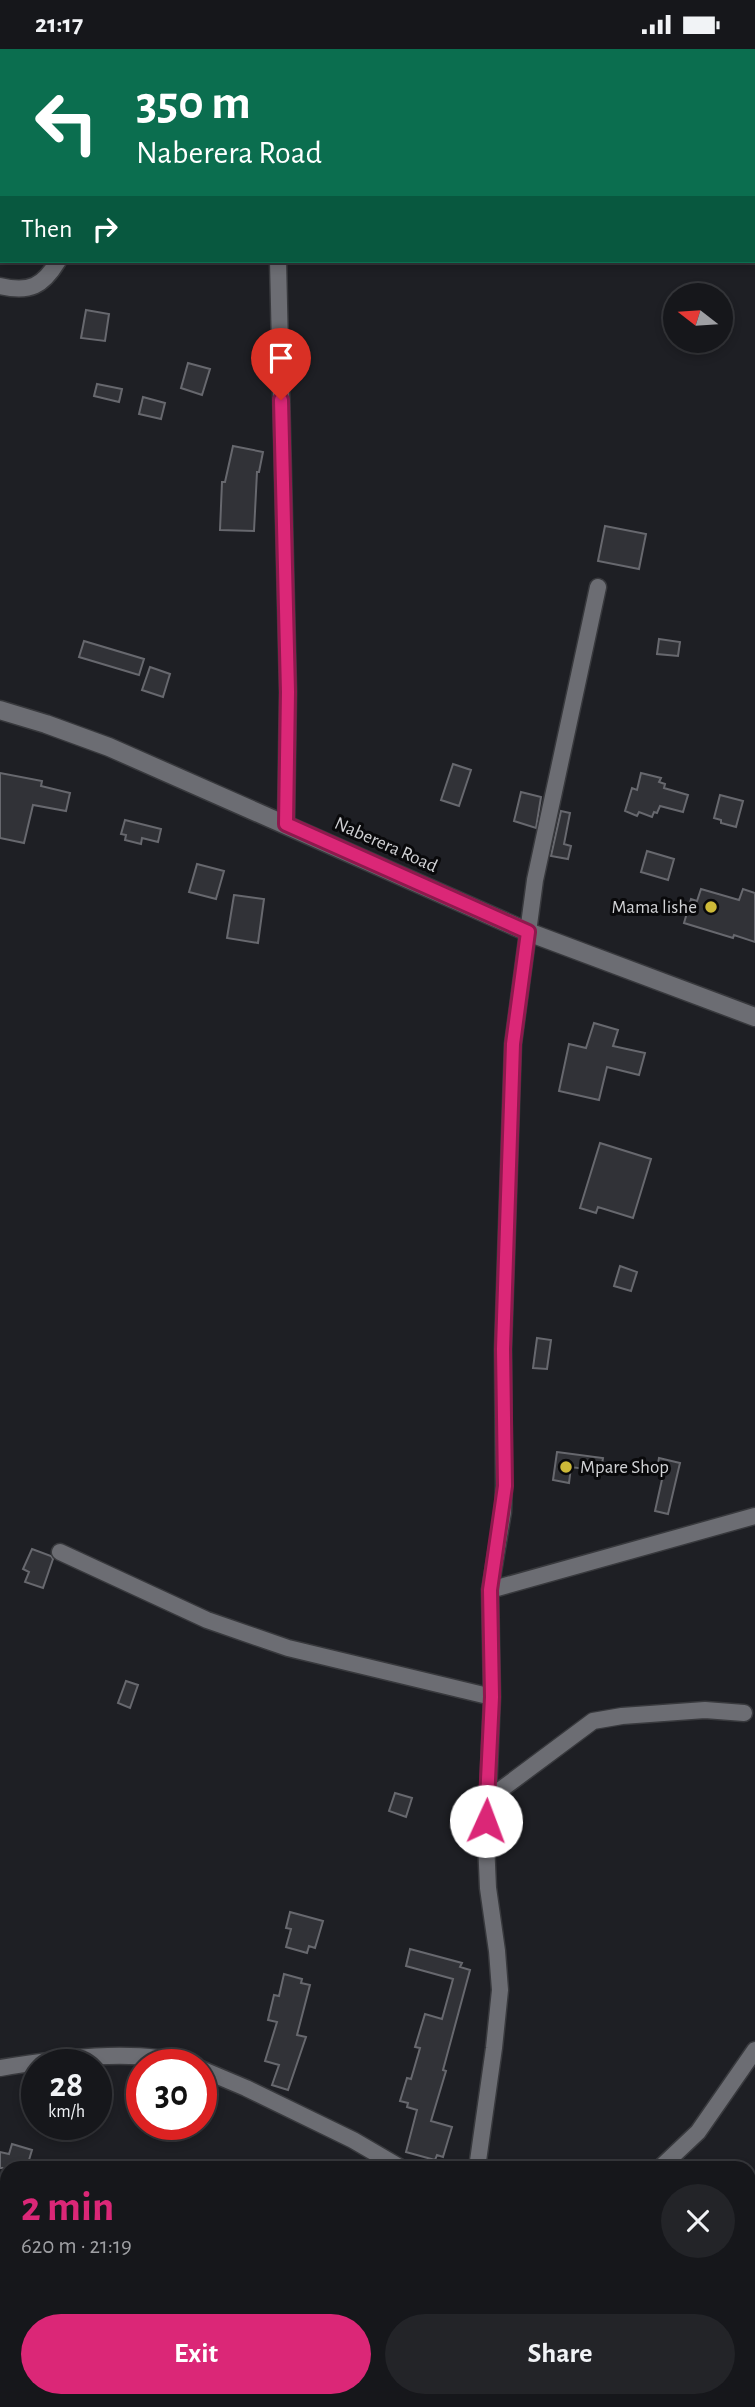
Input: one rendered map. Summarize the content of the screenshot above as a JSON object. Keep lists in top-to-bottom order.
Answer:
{
  "streets": {
    "street": ["Naberera Road"]
  },
  "places": ["Mama lishe", "Mpare Shop"],
  "north": "left",
  "page": {
    "status": "21:17",
    "turn": ["350 m", "Naberera Road"],
    "then": "Then",
    "speed": "28 km/h",
    "limit": "30",
    "heading": ["2 min", "620 m · 21:19"],
    "buttons": ["Exit", "Share"]
  }
}
